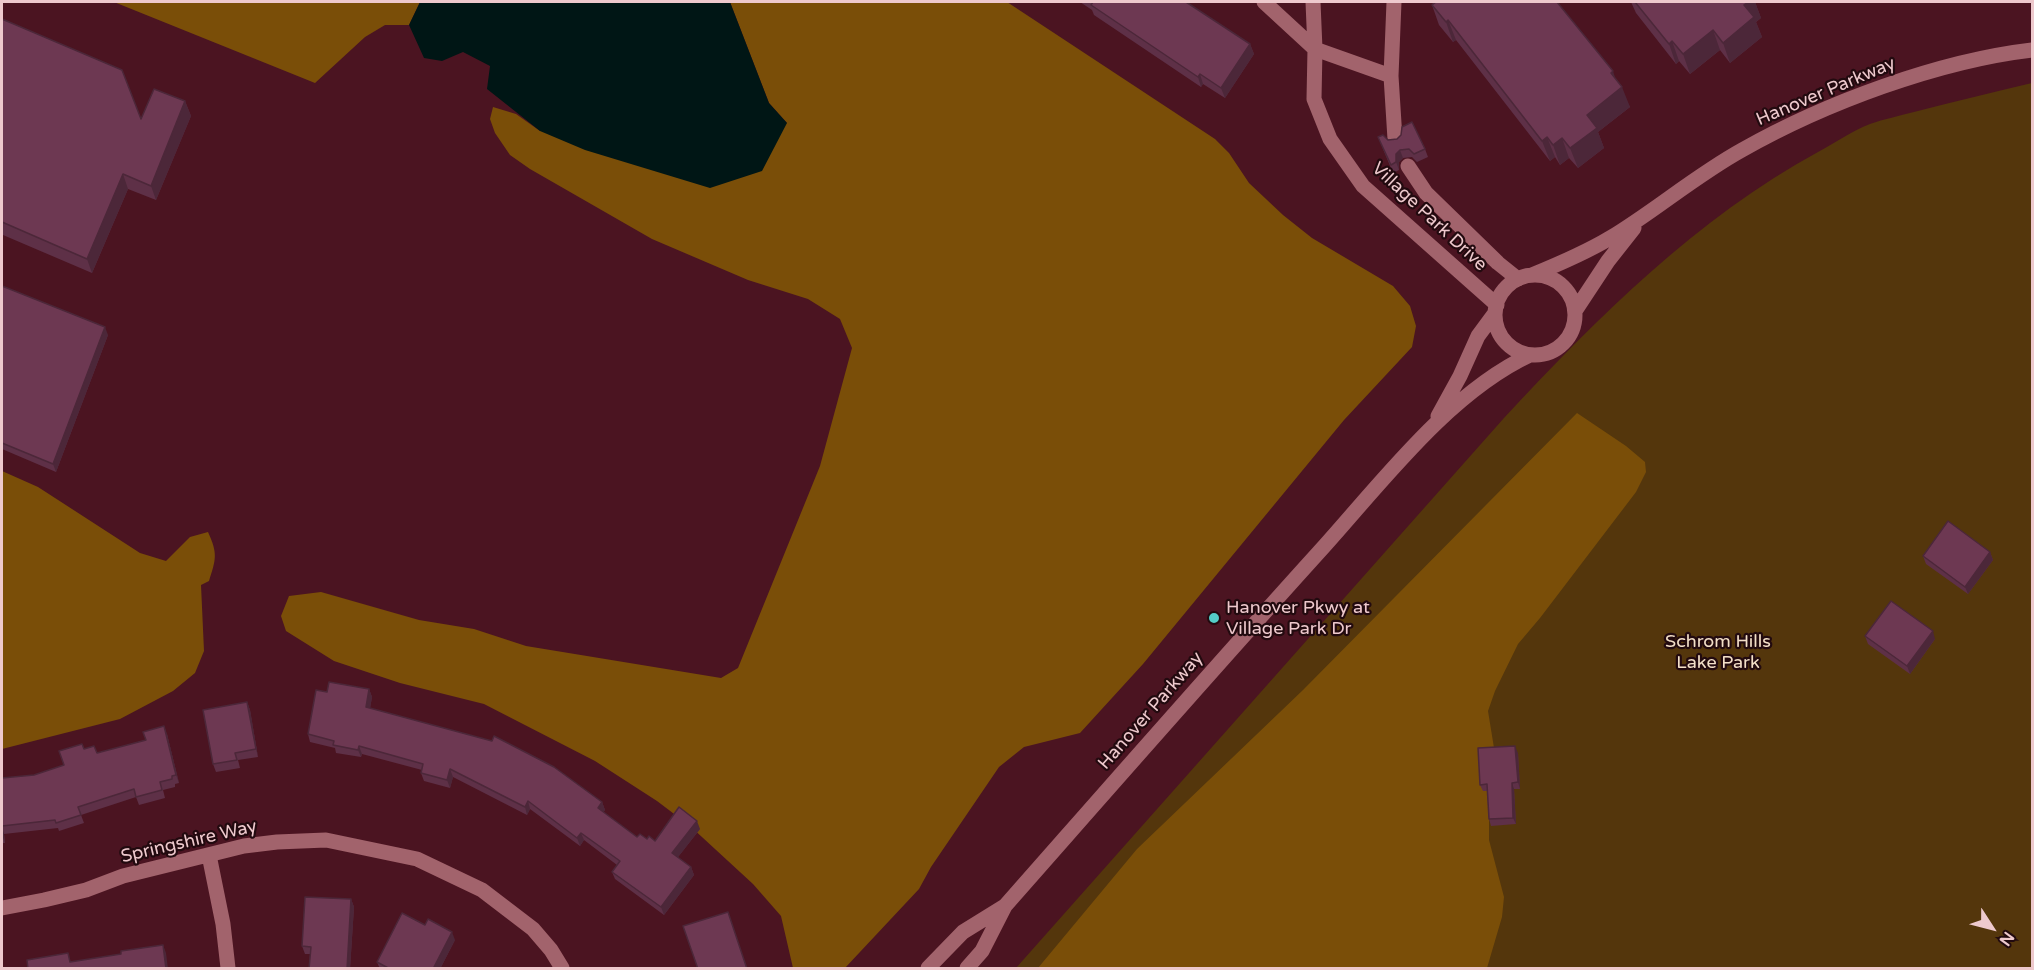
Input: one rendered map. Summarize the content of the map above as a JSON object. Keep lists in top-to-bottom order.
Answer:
{
  "streets": {
    "street": ["Hanover Parkway", "Village Park Drive", "Springshire Way"]
  },
  "crossings": [
    ["Hanover Parkway", "Village Park Drive"]
  ],
  "parks": ["Schrom Hills Lake Park"],
  "places": ["Hanover Pkwy at Village Park Dr"],
  "north": "bottom right"
}
